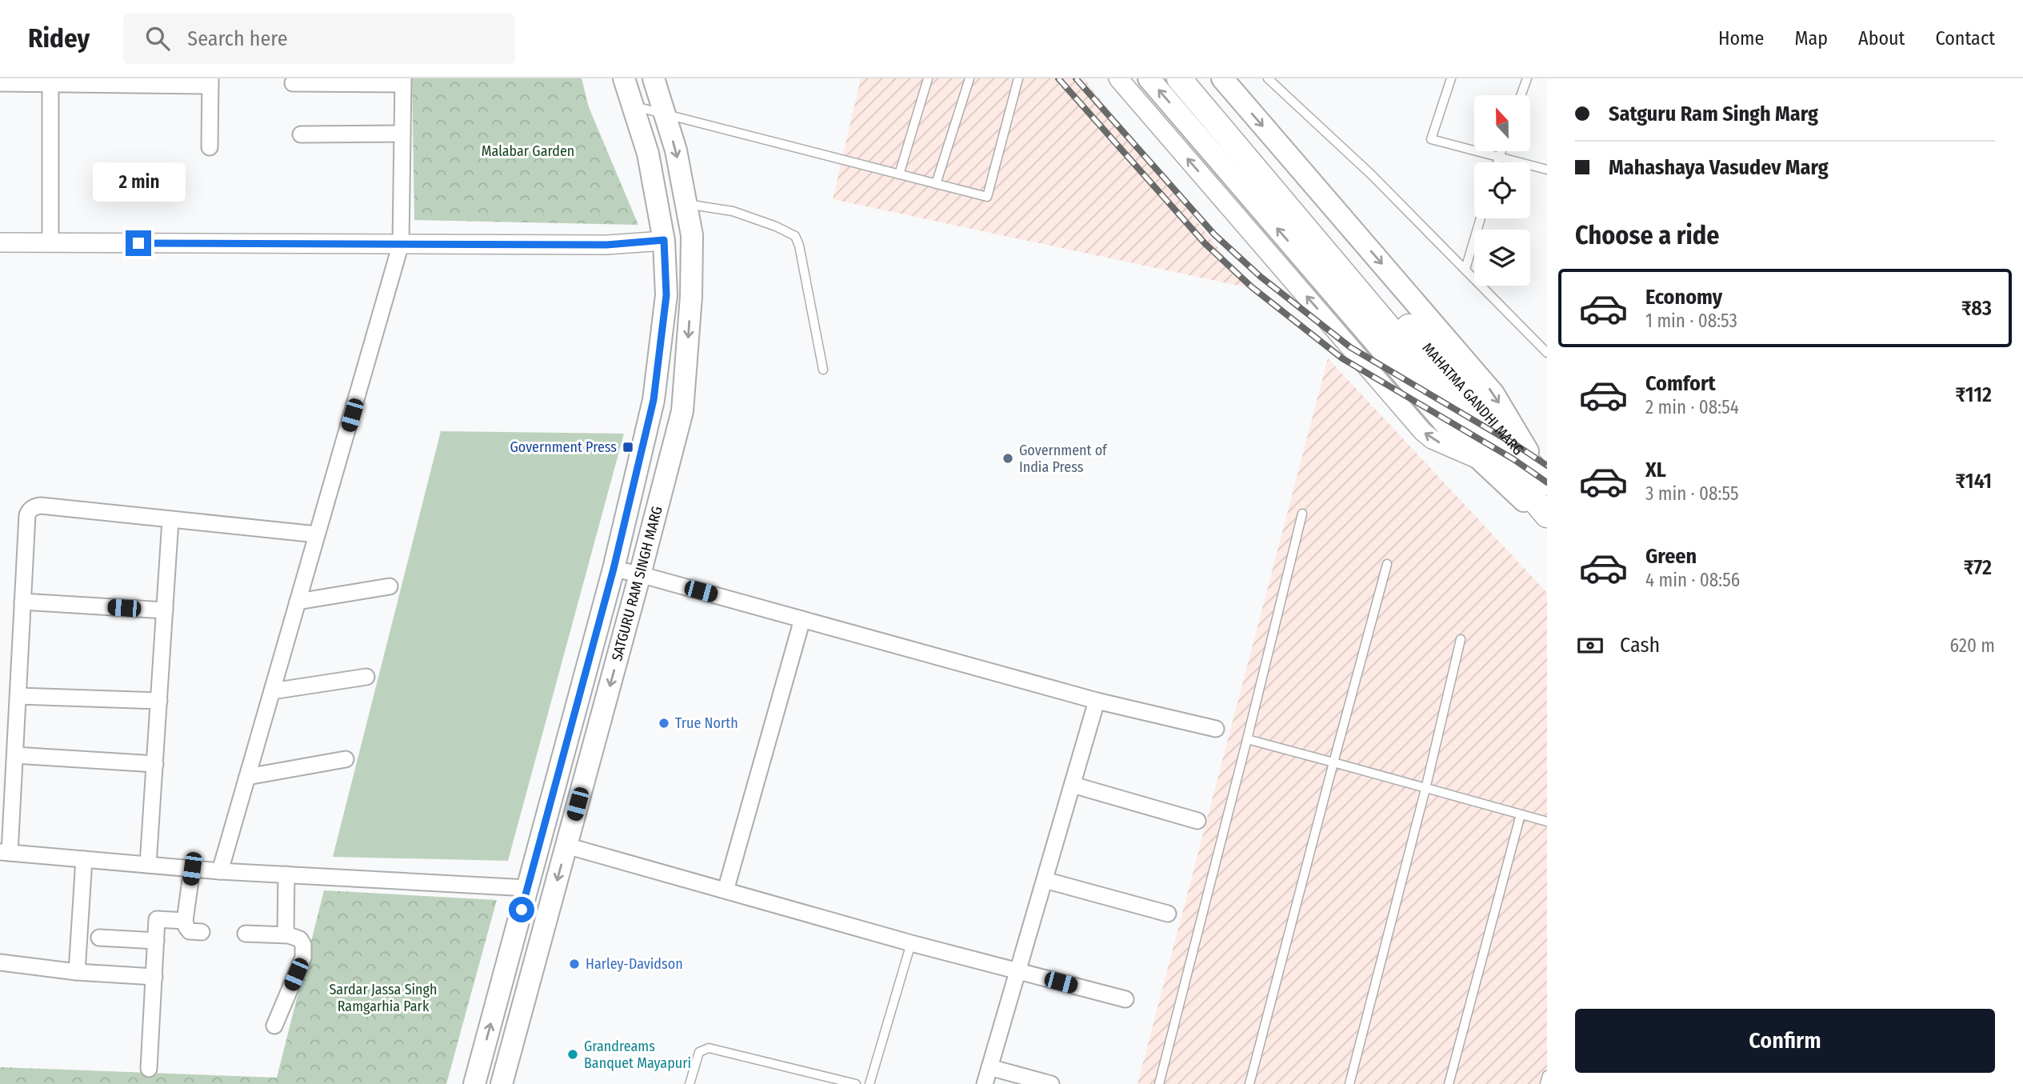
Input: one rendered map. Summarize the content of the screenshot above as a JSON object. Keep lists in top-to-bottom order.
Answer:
{
  "streets": {
    "main road": ["MAHATMA GANDHI MARG", "SATGURU RAM SINGH MARG"]
  },
  "parks": ["Malabar Garden", "Sardar Jassa Singh Ramgarhia Park"],
  "places": {
    "transit": ["Government Press"],
    "other": [
      "Government of India Press",
      "True North",
      "Harley-Davidson",
      "Grandreams Banquet Mayapuri"
    ]
  },
  "north": "top",
  "page": {
    "header": "Ridey",
    "search": "Search here",
    "nav": [
      "Home",
      "Map",
      "About",
      "Contact"
    ],
    "banner": ["Satguru Ram Singh Marg", "Mahashaya Vasudev Marg"],
    "bubble": "2 min",
    "heading": "Choose a ride",
    "list": [
      {
        "name": "Economy",
        "note": "1 min · 08:53",
        "value": "₹83"
      },
      {
        "name": "Comfort",
        "note": "2 min · 08:54",
        "value": "₹112"
      },
      {
        "name": "XL",
        "note": "3 min · 08:55",
        "value": "₹141"
      },
      {
        "name": "Green",
        "note": "4 min · 08:56",
        "value": "₹72"
      }
    ],
    "pay": ["Cash", "620 m"],
    "buttons": "Confirm"
  }
}
